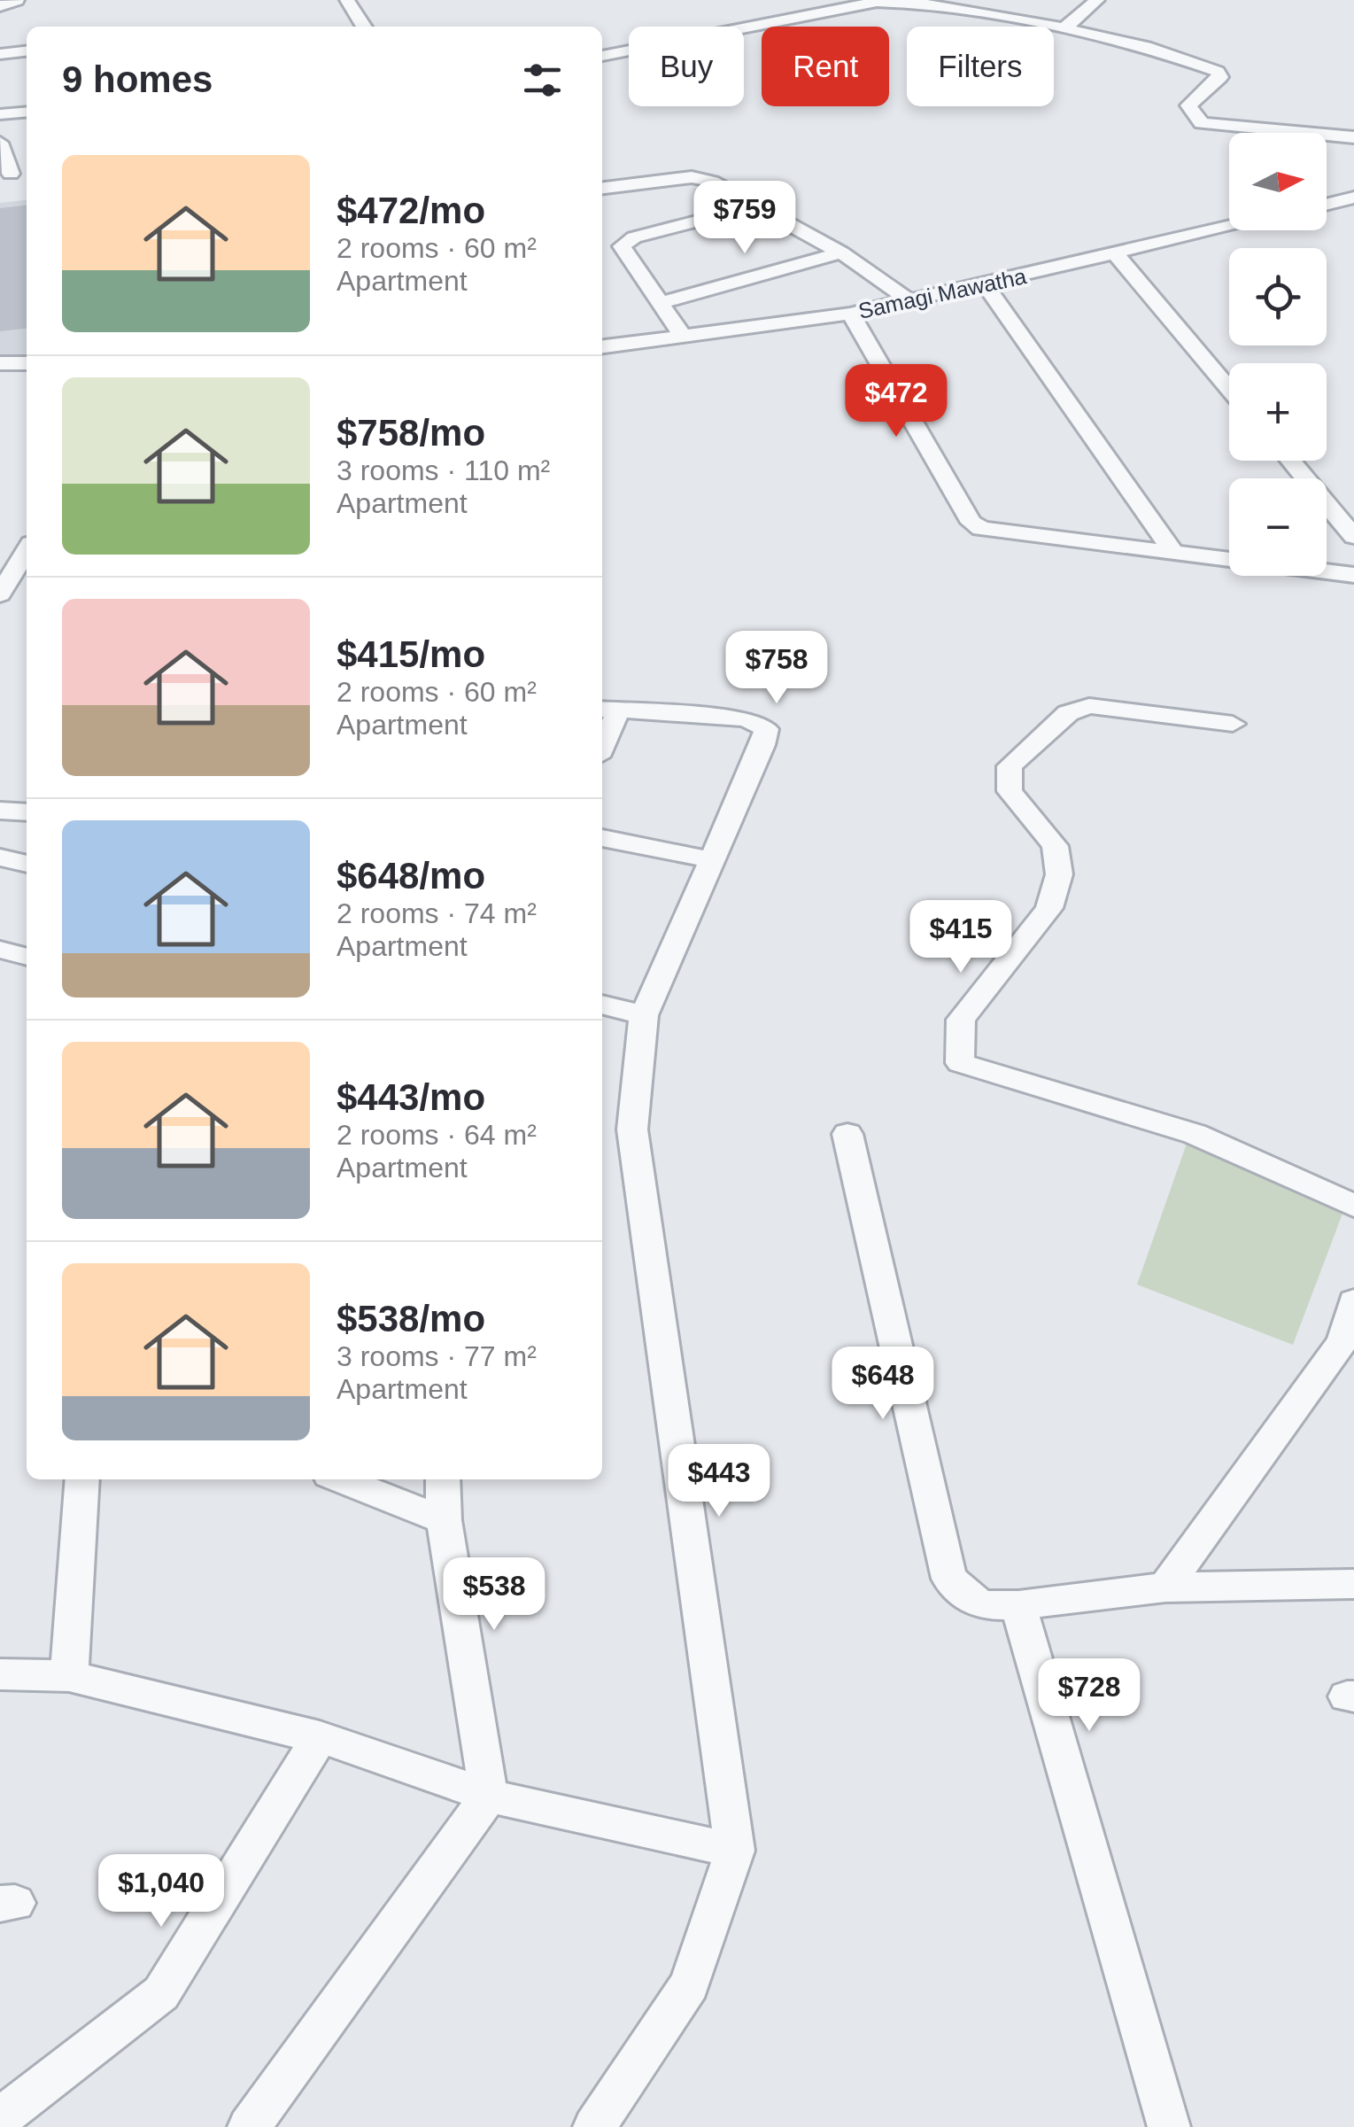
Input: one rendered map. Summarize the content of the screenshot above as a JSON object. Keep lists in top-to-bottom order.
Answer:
{
  "streets": {
    "street": ["Samagi Mawatha"]
  },
  "north": "right",
  "page": {
    "chip": ["Buy", "Rent", "Filters"],
    "heading": "9 homes",
    "map_buttons": ["+", "−"],
    "list": [
      {
        "name": "$472/mo",
        "note": "2 rooms · 60 m² · Apartment"
      },
      {
        "name": "$758/mo",
        "note": "3 rooms · 110 m² · Apartment"
      },
      {
        "name": "$415/mo",
        "note": "2 rooms · 60 m² · Apartment"
      },
      {
        "name": "$648/mo",
        "note": "2 rooms · 74 m² · Apartment"
      },
      {
        "name": "$443/mo",
        "note": "2 rooms · 64 m² · Apartment"
      },
      {
        "name": "$538/mo",
        "note": "3 rooms · 77 m² · Apartment"
      }
    ],
    "price": [
      "$759",
      "$472",
      "$758",
      "$415",
      "$648",
      "$443",
      "$538",
      "$728",
      "$1,040"
    ]
  }
}
